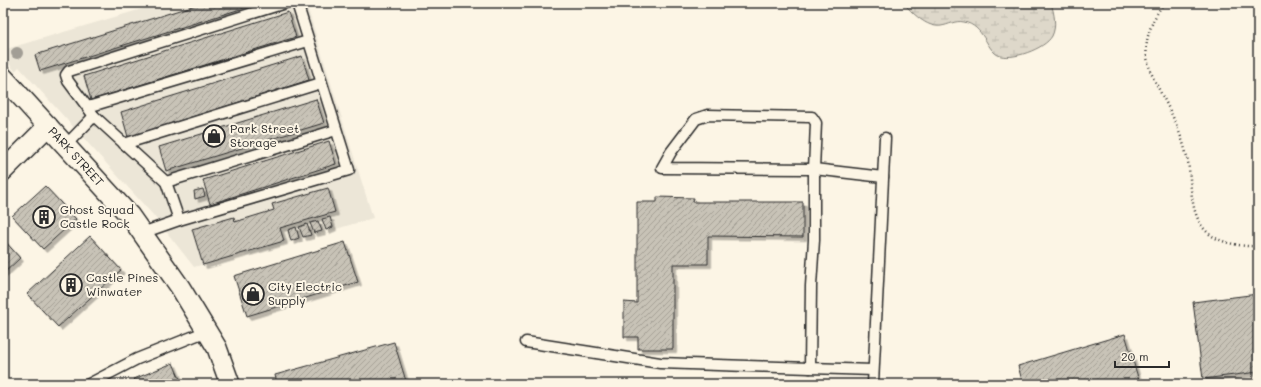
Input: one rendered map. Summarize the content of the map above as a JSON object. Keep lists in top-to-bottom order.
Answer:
{
  "streets": {
    "street": ["PARK STREET"]
  },
  "places": {
    "shop": ["Park Street Storage", "City Electric Supply"],
    "building": ["Ghost Squad Castle Rock", "Castle Pines Winwater"]
  },
  "scale_bar": "20 m"
}
